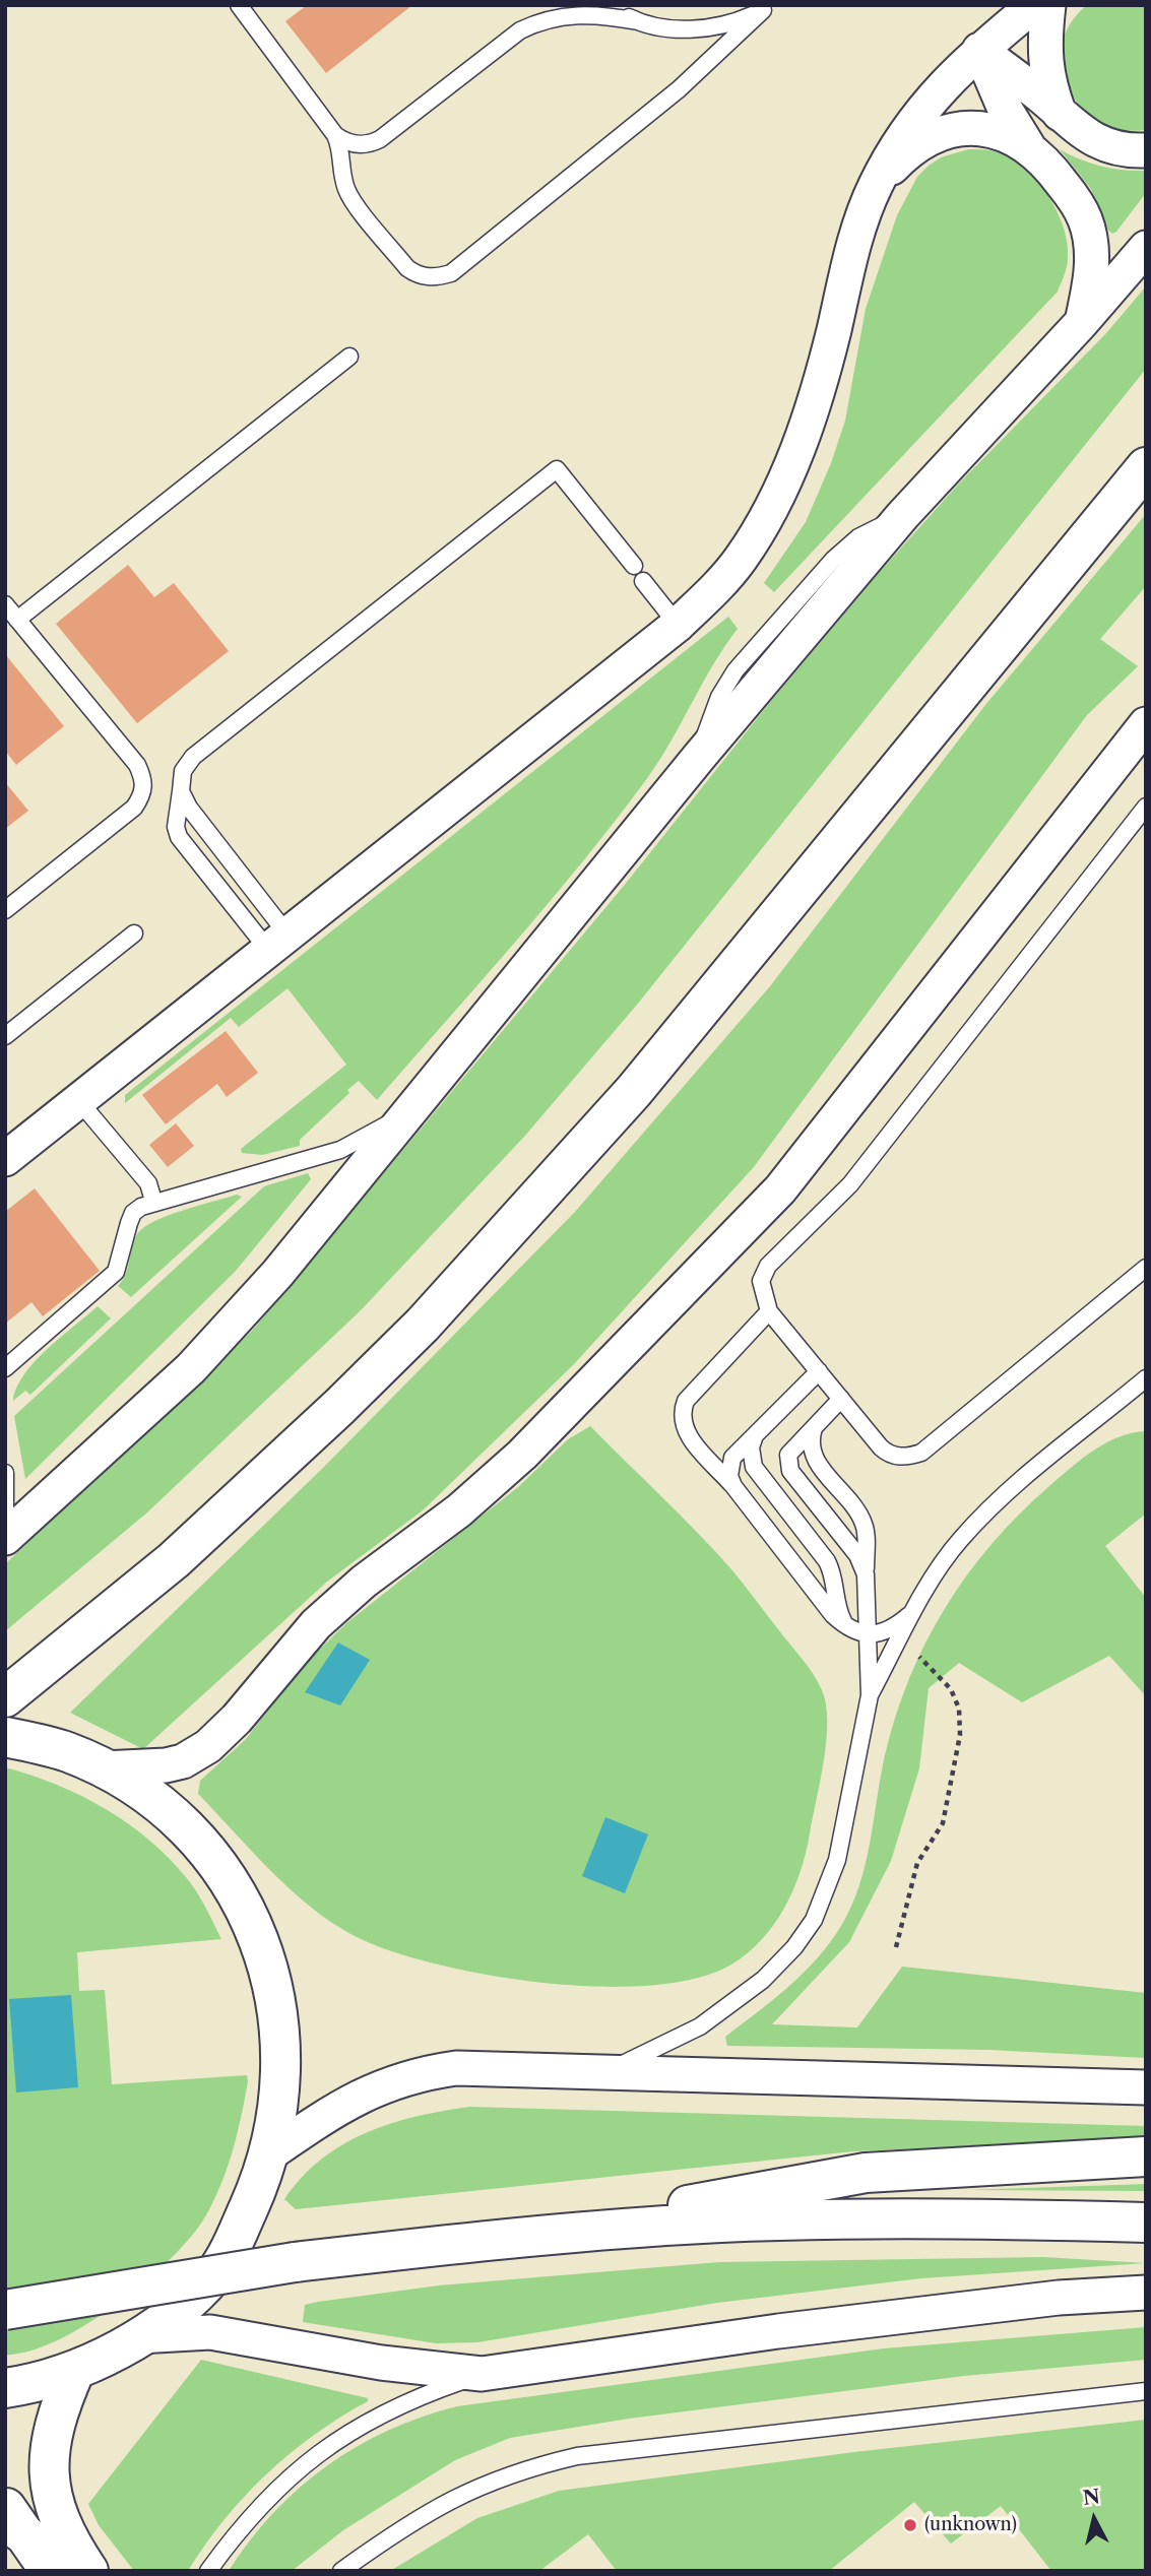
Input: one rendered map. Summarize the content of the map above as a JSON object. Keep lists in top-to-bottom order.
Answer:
{
  "places": ["(unknown)"],
  "north": "top"
}
